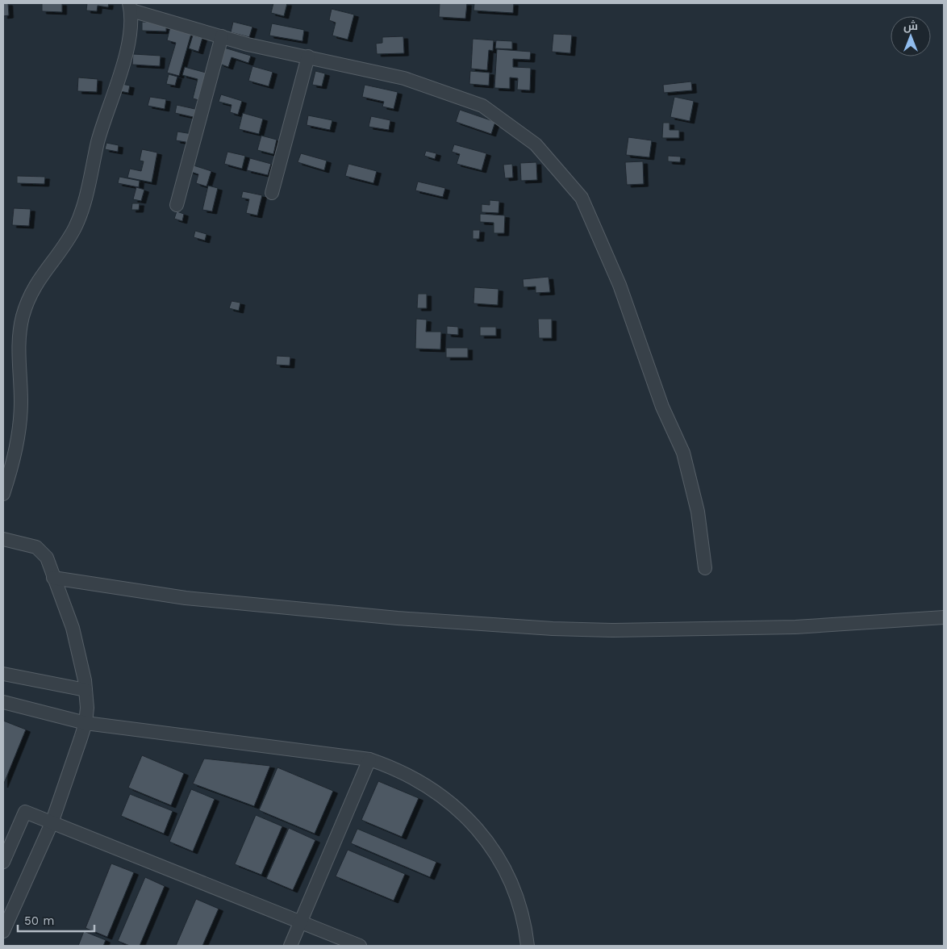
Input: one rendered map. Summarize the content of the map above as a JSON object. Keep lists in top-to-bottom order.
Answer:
{
  "scale_bar": "50 m",
  "north": "top"
}
